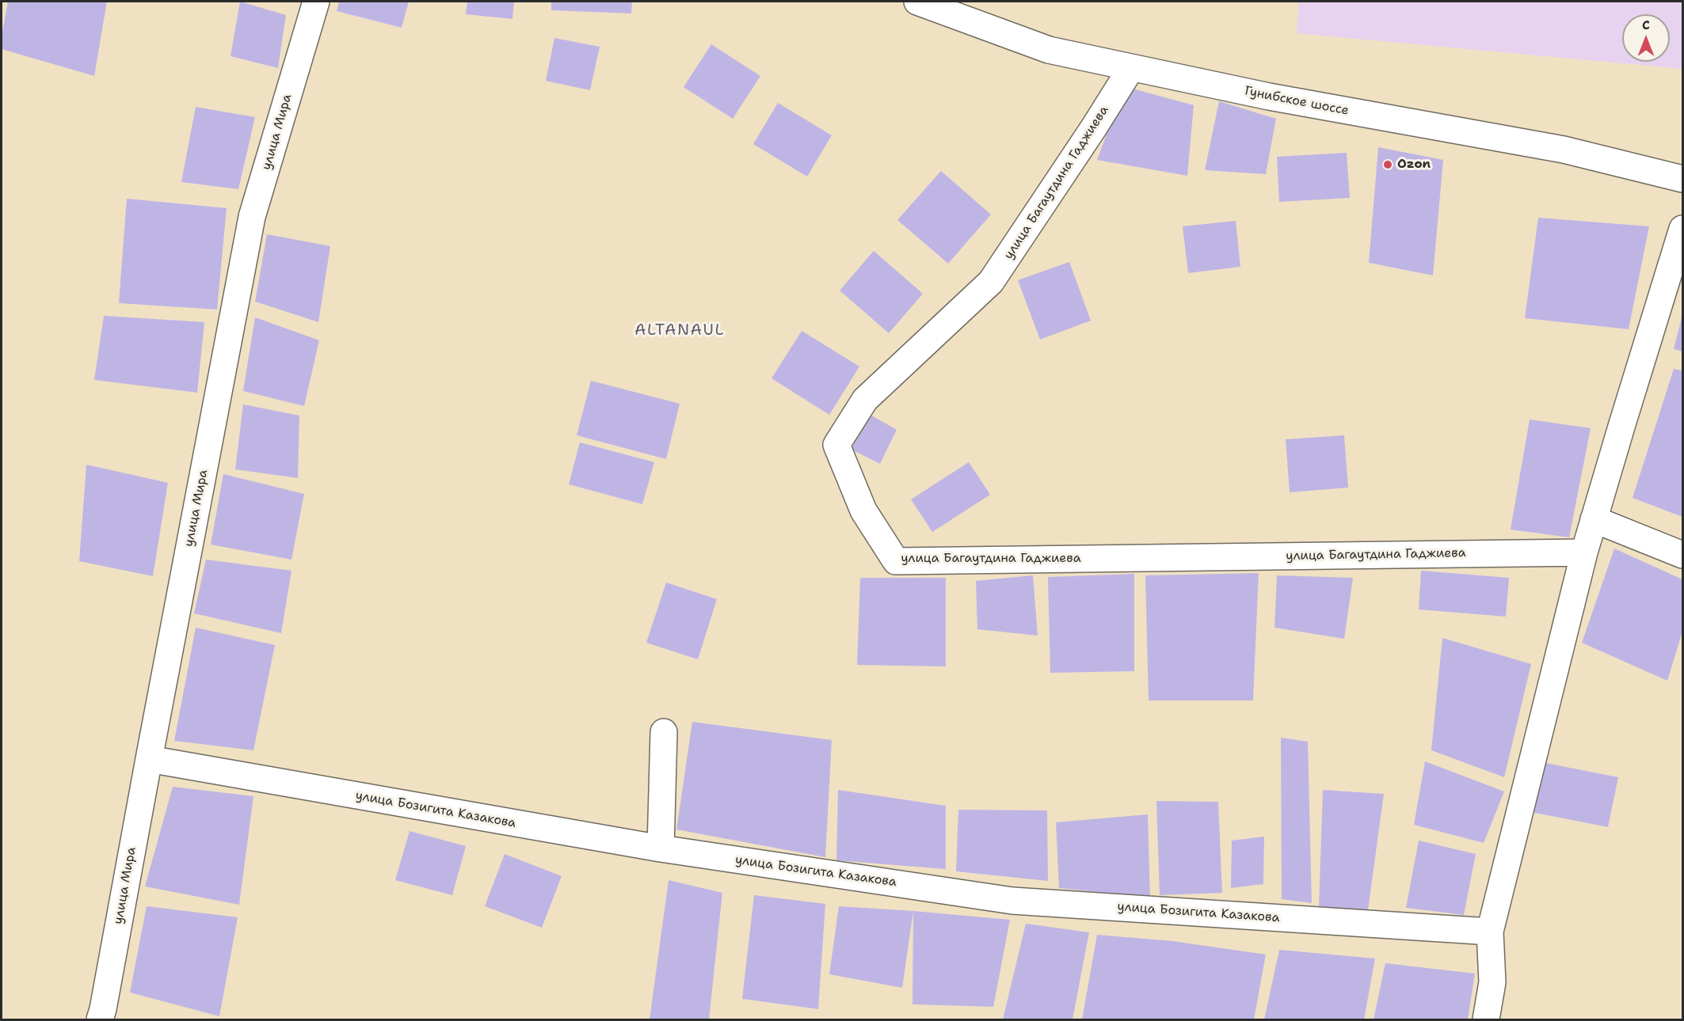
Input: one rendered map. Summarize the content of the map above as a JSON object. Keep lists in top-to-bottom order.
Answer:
{
  "streets": {
    "street": [
      "Гунибское шоссе",
      "улица Мира",
      "улица Багаутдина Гаджиева",
      "улица Бозигита Казакова"
    ]
  },
  "crossings": [
    ["Гунибское шоссе", "улица Багаутдина Гаджиева"],
    ["улица Мира", "улица Бозигита Казакова"]
  ],
  "districts": ["ALTANAUL"],
  "places": ["Ozon"],
  "north": "top"
}
